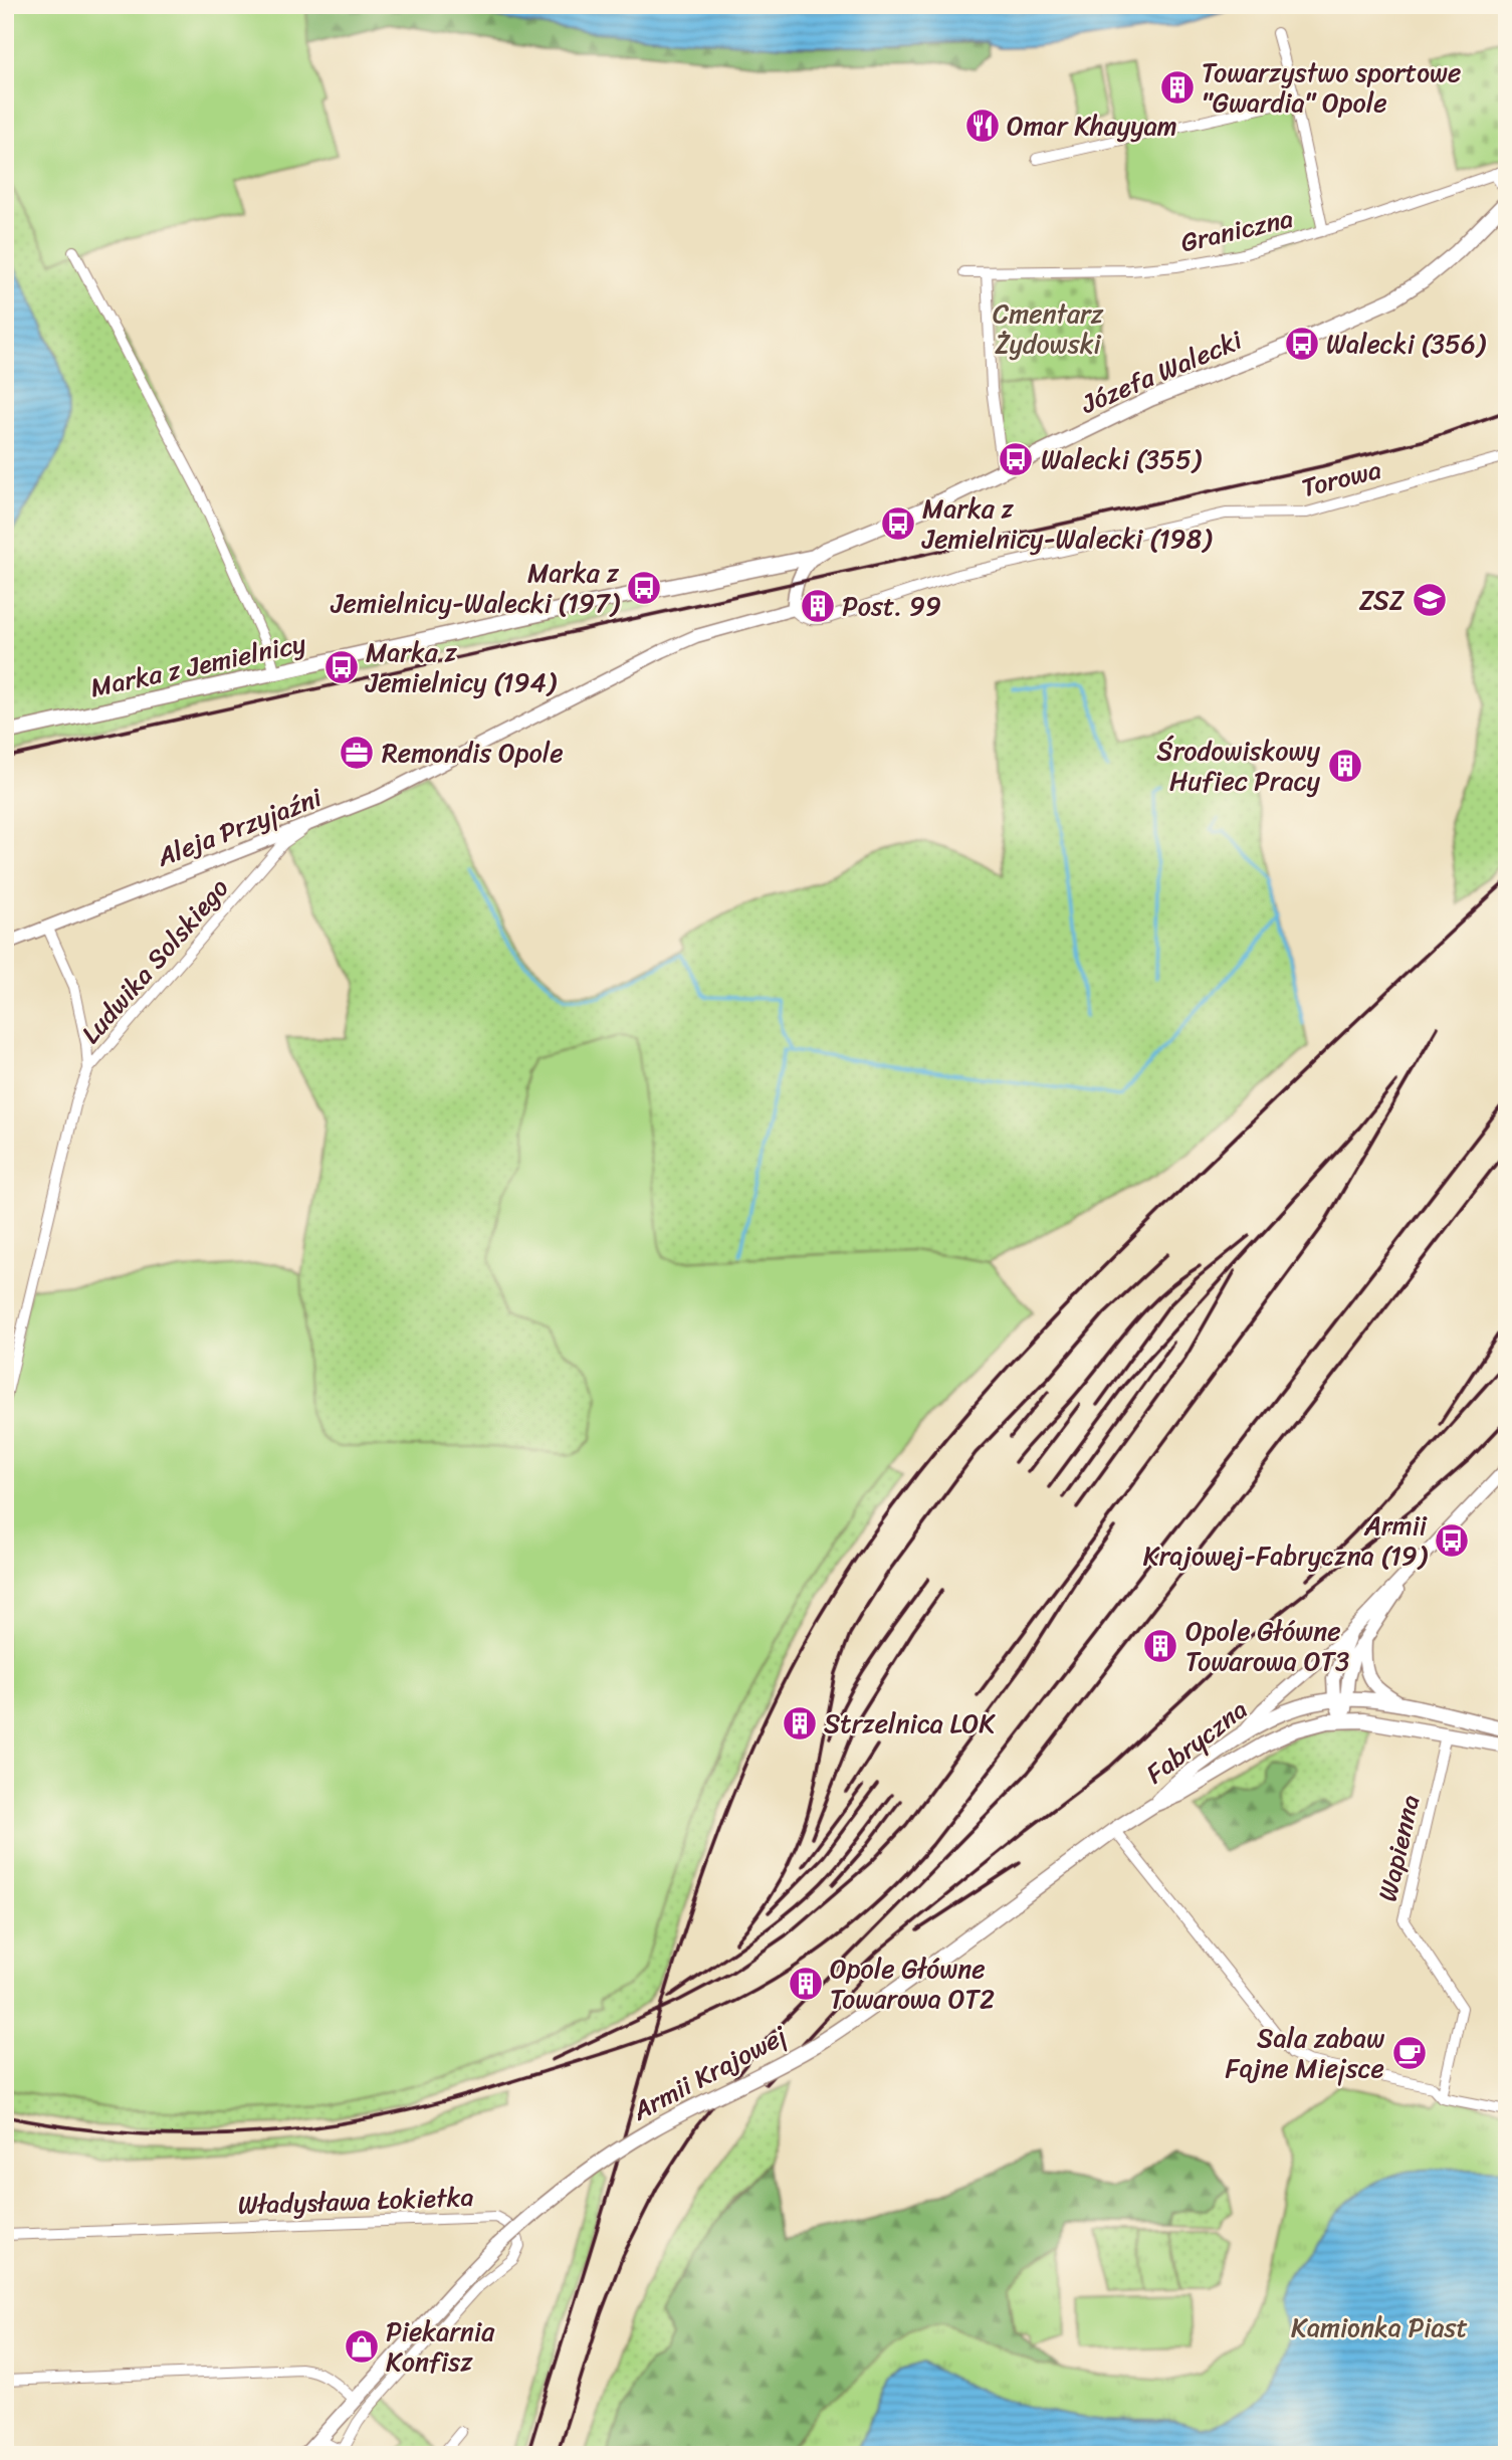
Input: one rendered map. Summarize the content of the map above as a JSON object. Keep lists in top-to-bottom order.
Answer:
{
  "streets": {
    "main road": [
      "Józefa Walecki",
      "Marka z Jemielnicy",
      "Fabryczna",
      "Armii Krajowej"
    ],
    "street": [
      "Graniczna",
      "Torowa",
      "Aleja Przyjaźni",
      "Ludwika Solskiego",
      "Wapienna",
      "Władysława Łokietka"
    ]
  },
  "crossings": [
    ["Józefa Walecki", "Marka z Jemielnicy"],
    ["Torowa", "Aleja Przyjaźni"],
    ["Aleja Przyjaźni", "Ludwika Solskiego"],
    ["Fabryczna", "Wapienna"],
    ["Fabryczna", "Armii Krajowej"],
    ["Armii Krajowej", "Władysława Łokietka"]
  ],
  "parks": ["Cmentarz Żydowski", "Kamionka Piast"],
  "places": {
    "building": [
      "Towarzystwo sportowe \"Gwardia\" Opole",
      "Post. 99",
      "Środowiskowy Hufiec Pracy",
      "Opole Główne Towarowa OT3",
      "Strzelnica LOK",
      "Opole Główne Towarowa OT2"
    ],
    "restaurant": ["Omar Khayyam"],
    "bus stop": [
      "Walecki (356)",
      "Walecki (355)",
      "Marka z Jemielnicy-Walecki (198)",
      "Marka z Jemielnicy-Walecki (197)",
      "Marka z Jemielnicy (194)",
      "Armii Krajowej-Fabryczna (19)"
    ],
    "school or university": ["ZSZ"],
    "office": ["Remondis Opole"],
    "cafe": ["Sala zabaw Fajne Miejsce"],
    "shop": ["Piekarnia Konfisz"]
  }
}
